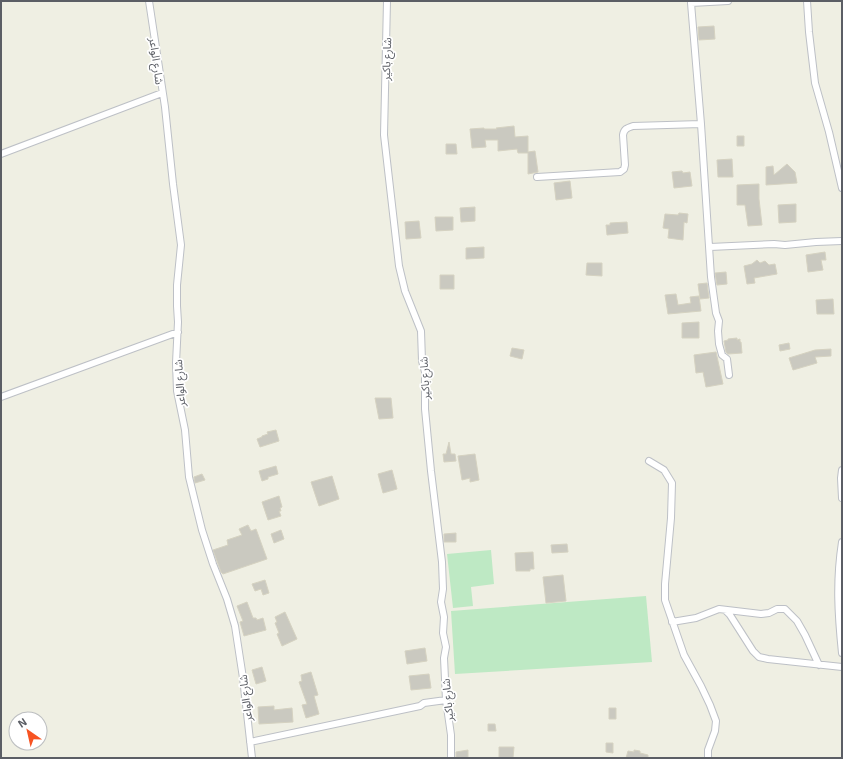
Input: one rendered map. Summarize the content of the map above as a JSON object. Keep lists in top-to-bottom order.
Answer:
{
  "streets": {
    "street": ["شارع باكير", "شارع الواعر"]
  },
  "north": "top left"
}
